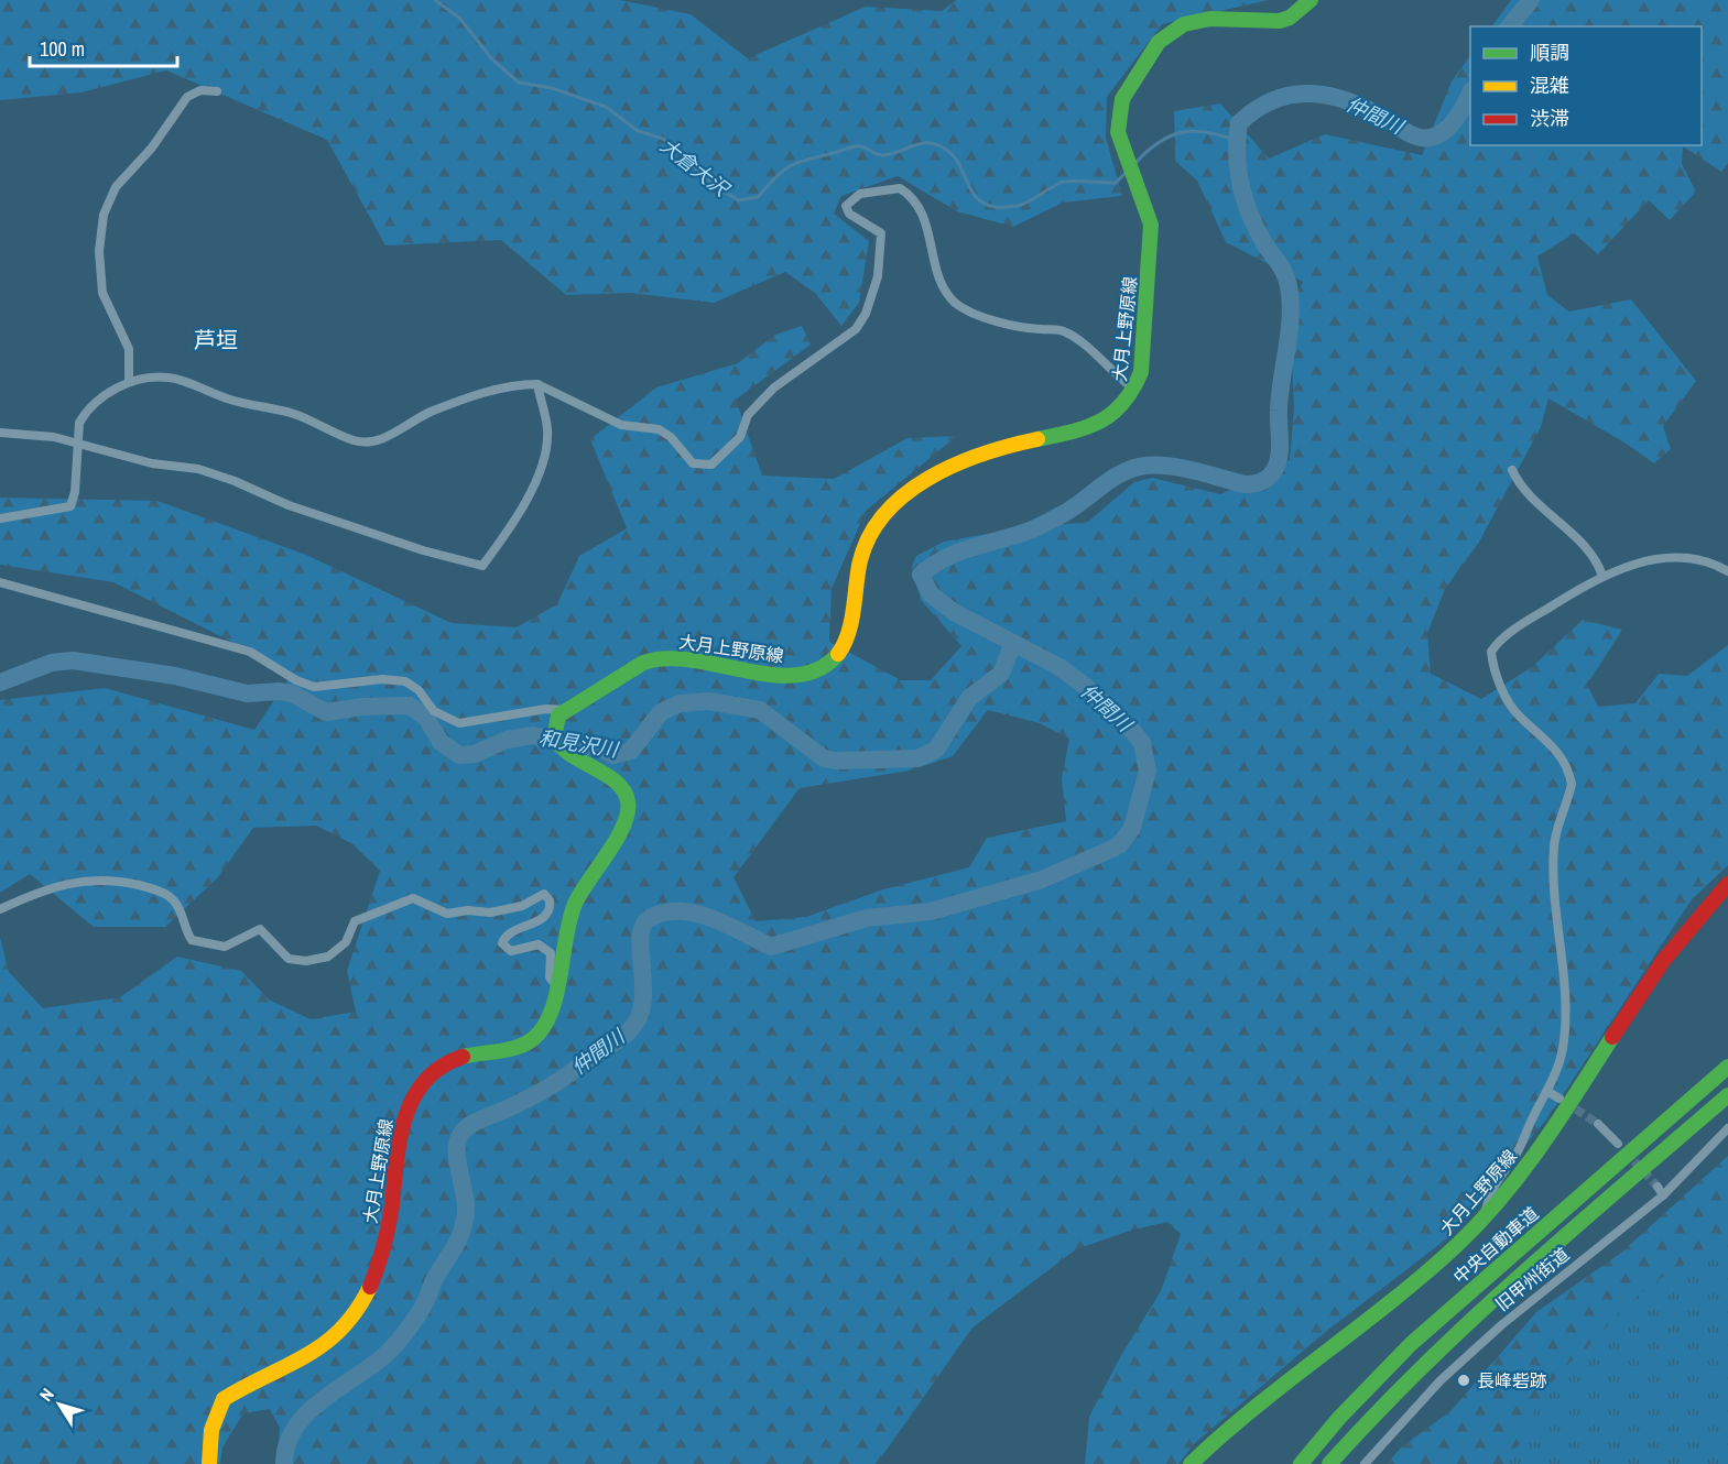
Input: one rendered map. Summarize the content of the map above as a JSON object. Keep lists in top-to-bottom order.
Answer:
{
  "streets": {
    "main road": ["大月上野原線", "中央自動車道"],
    "street": ["旧甲州街道"]
  },
  "districts": ["芦垣"],
  "water": ["仲間川", "大倉大沢", "和見沢川"],
  "places": ["長峰砦跡"],
  "legend": ["順調", "混雑", "渋滞"],
  "scale_bar": "100 m",
  "north": "top left"
}
